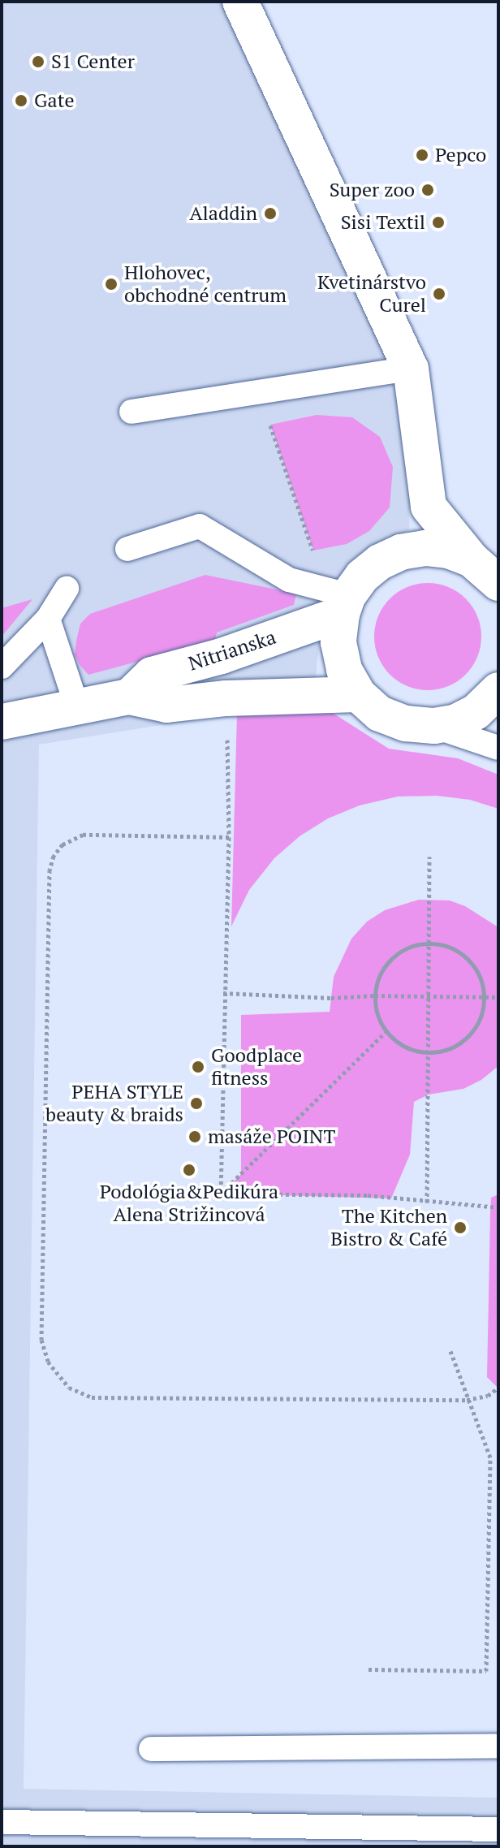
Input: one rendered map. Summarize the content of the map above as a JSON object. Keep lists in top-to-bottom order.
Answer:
{
  "streets": {
    "main road": ["Nitrianska"]
  },
  "places": [
    "S1 Center",
    "Gate",
    "Pepco",
    "Super zoo",
    "Aladdin",
    "Sisi Textil",
    "Hlohovec, obchodné centrum",
    "Kvetinárstvo Curel",
    "Goodplace fitness",
    "PEHA STYLE beauty & braids",
    "masáže POINT",
    "Podológia&Pedikúra Alena Strižincová",
    "The Kitchen Bistro & Café"
  ]
}
